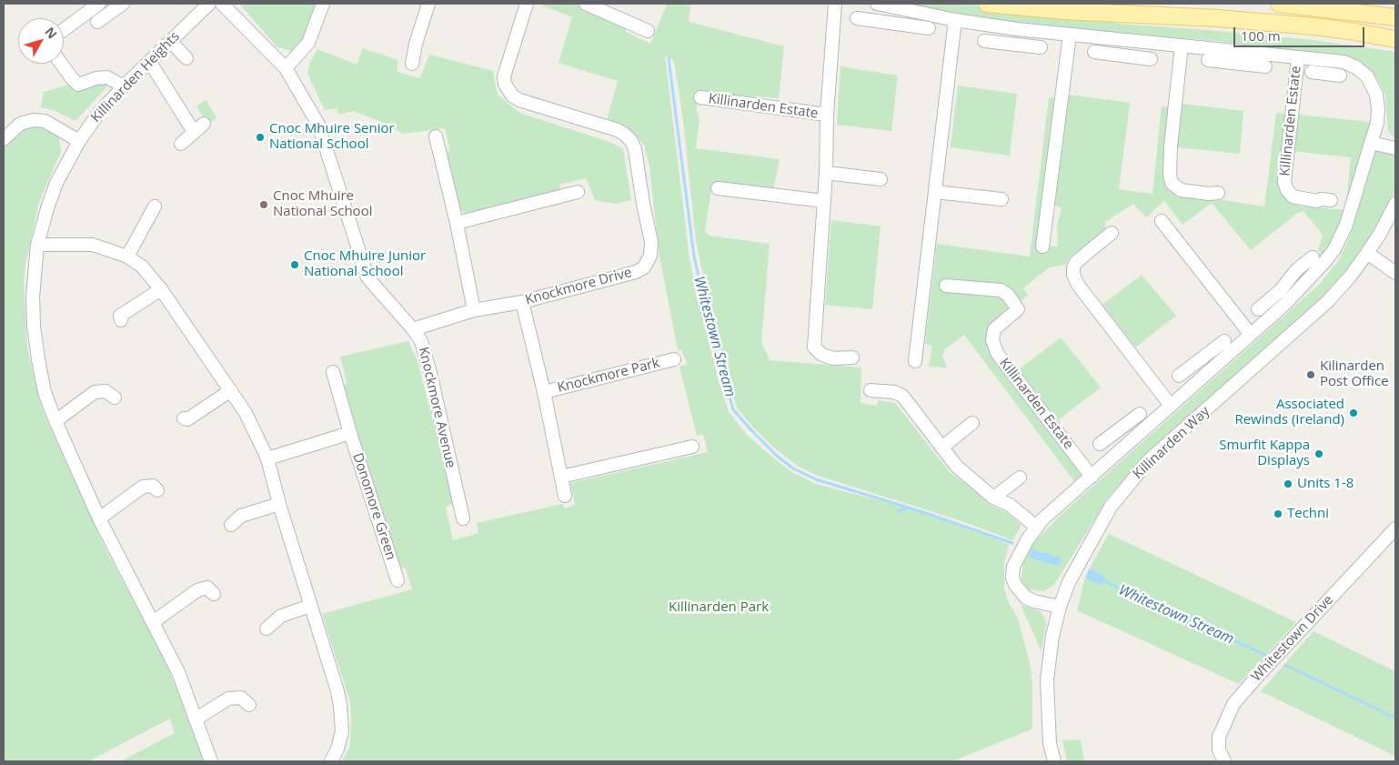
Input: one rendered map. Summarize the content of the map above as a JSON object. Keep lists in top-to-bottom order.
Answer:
{
  "streets": {
    "street": [
      "Killinarden Heights",
      "Killinarden Estate",
      "Knockmore Drive",
      "Knockmore Park",
      "Knockmore Avenue",
      "Killinarden Way",
      "Donomore Green",
      "Whitestown Drive"
    ]
  },
  "crossings": [
    ["Killinarden Estate", "Killinarden Way"],
    ["Knockmore Drive", "Knockmore Park"],
    ["Knockmore Drive", "Knockmore Avenue"]
  ],
  "water": ["Whitestown Stream"],
  "parks": ["Killinarden Park"],
  "places": [
    "Cnoc Mhuire Senior National School",
    "Cnoc Mhuire National School",
    "Cnoc Mhuire Junior National School",
    "Kilinarden Post Office",
    "Associated Rewinds (Ireland)",
    "Smurfit Kappa Displays",
    "Units 1-8",
    "Techni"
  ],
  "scale_bar": "100 m",
  "north": "top right"
}
